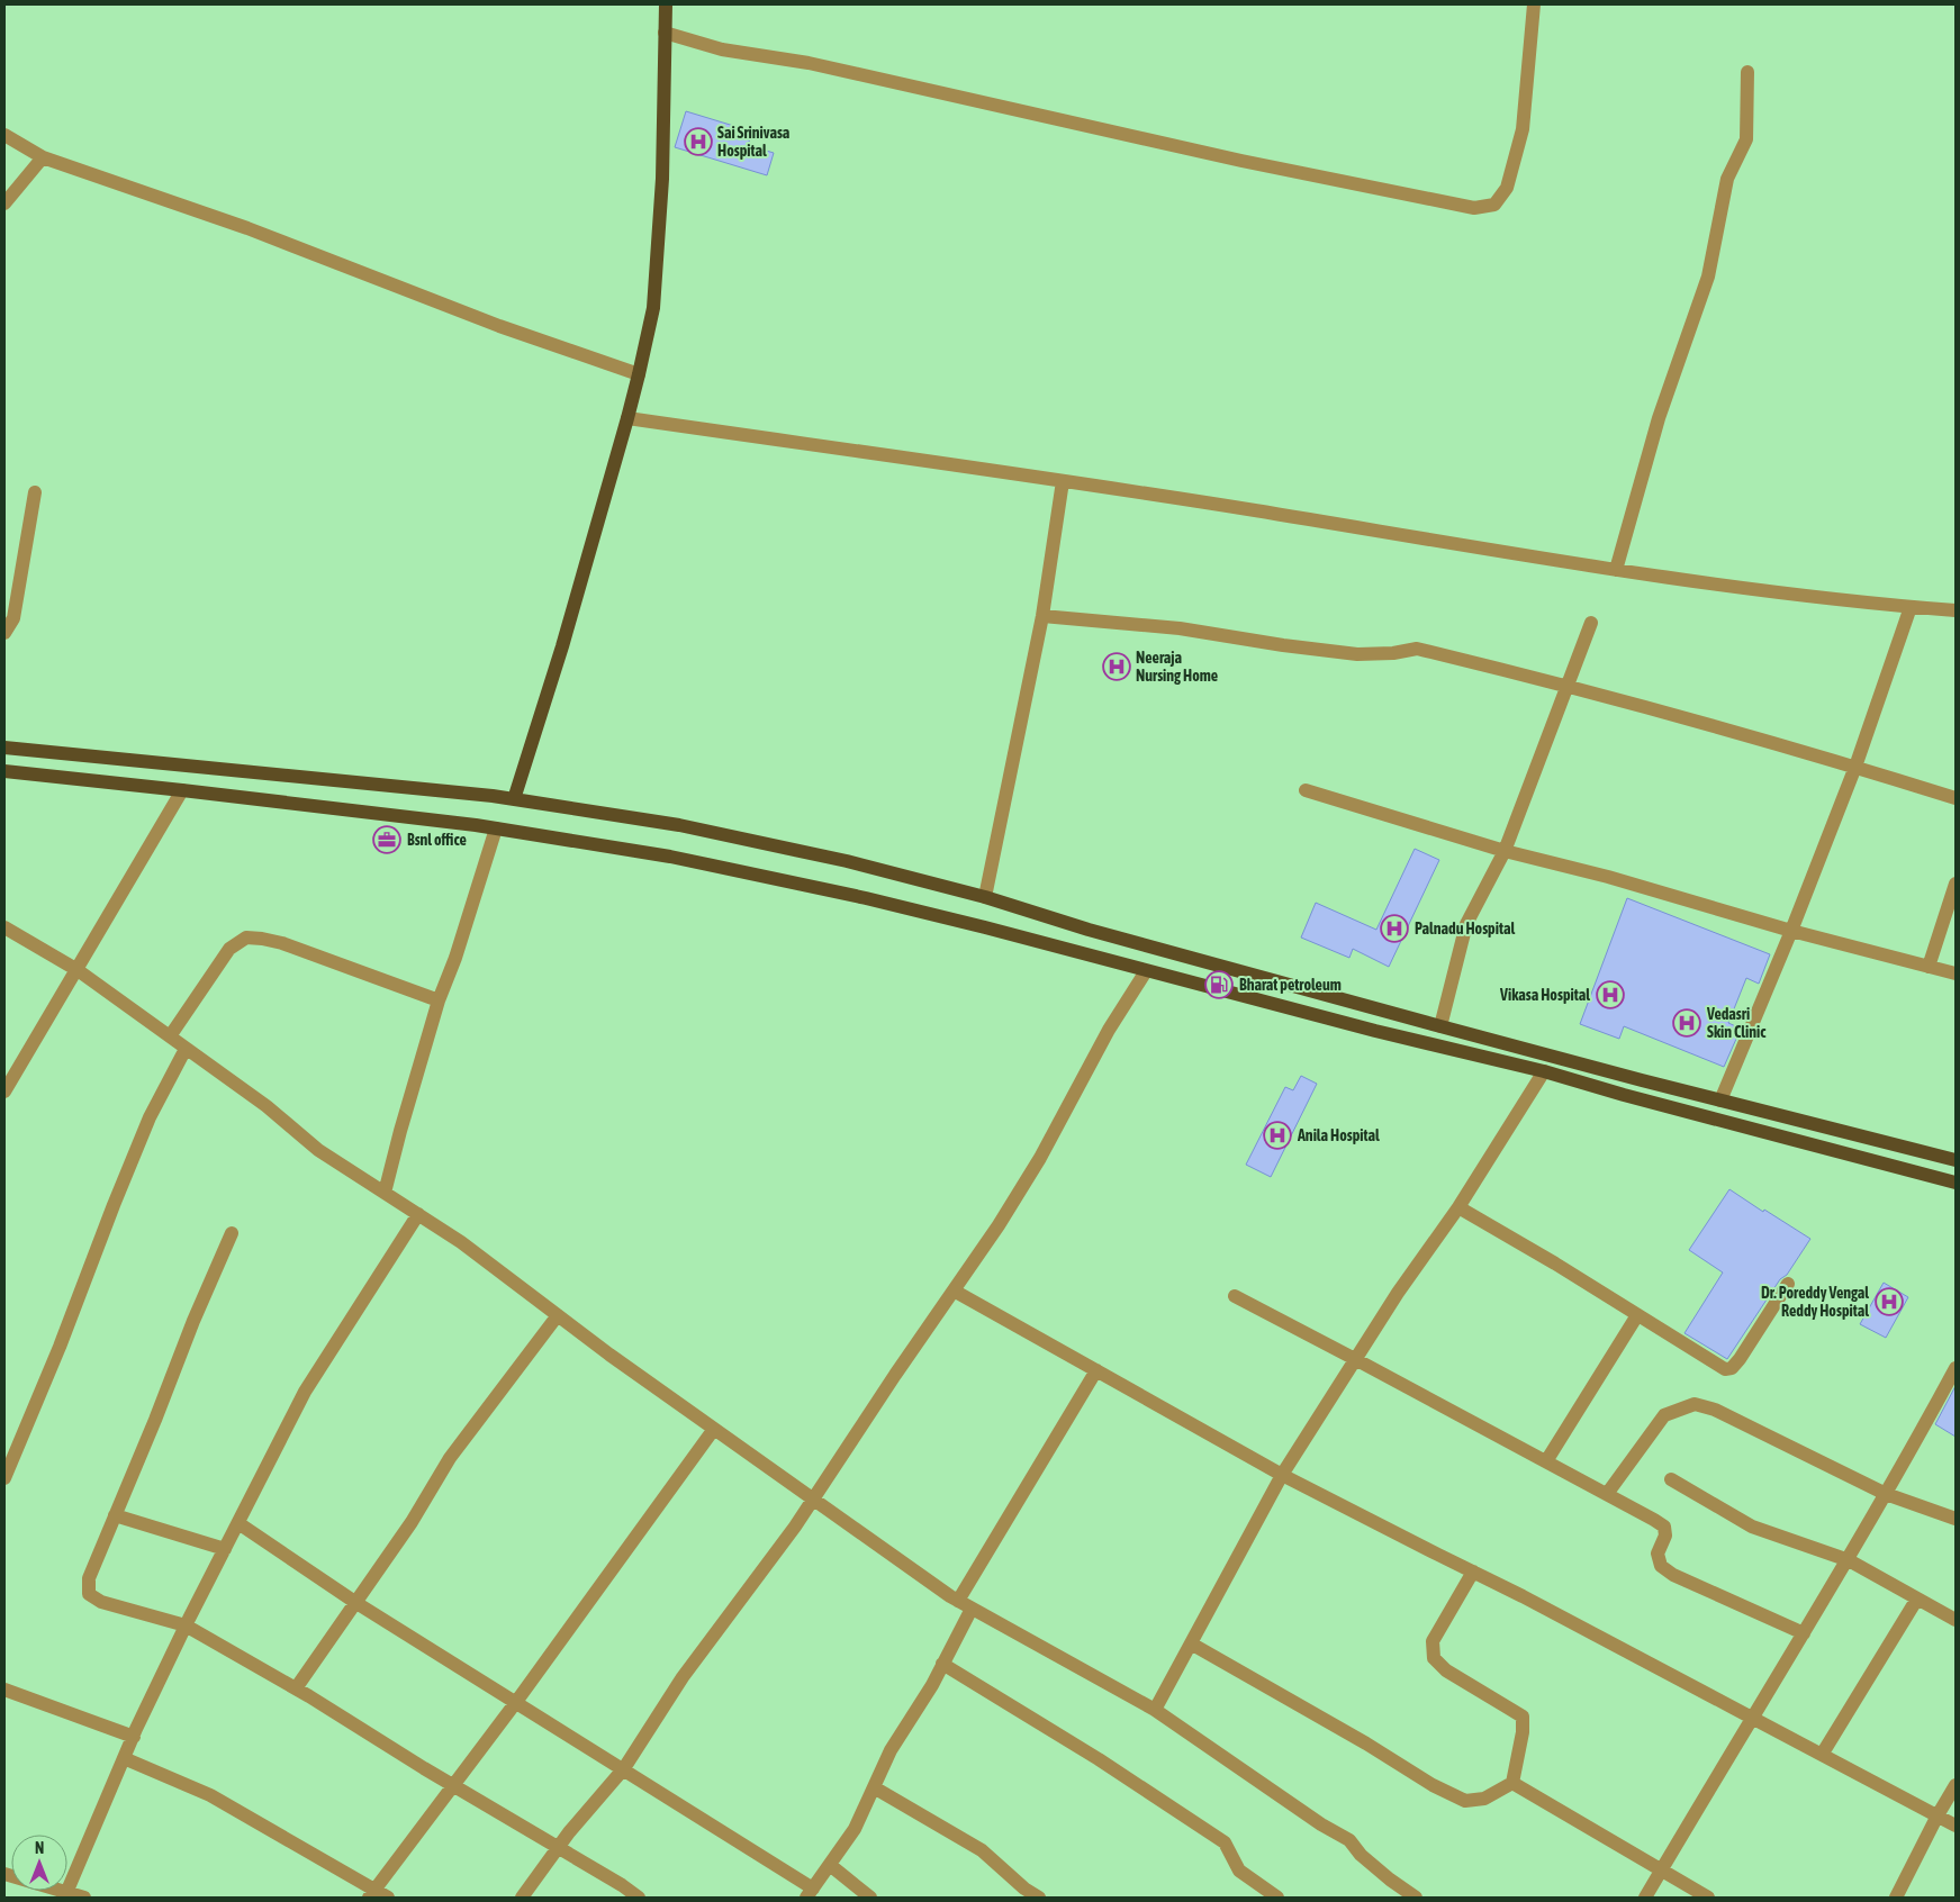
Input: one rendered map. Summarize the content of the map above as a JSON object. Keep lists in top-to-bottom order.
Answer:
{
  "places": {
    "hospital": [
      "Sai Srinivasa Hospital",
      "Neeraja Nursing Home",
      "Palnadu Hospital",
      "Vikasa Hospital",
      "Vedasri Skin Clinic",
      "Anila Hospital",
      "Dr. Poreddy Vengal Reddy Hospital"
    ],
    "office": ["Bsnl office"],
    "fuel station": ["Bharat petroleum"]
  },
  "north": "top"
}
